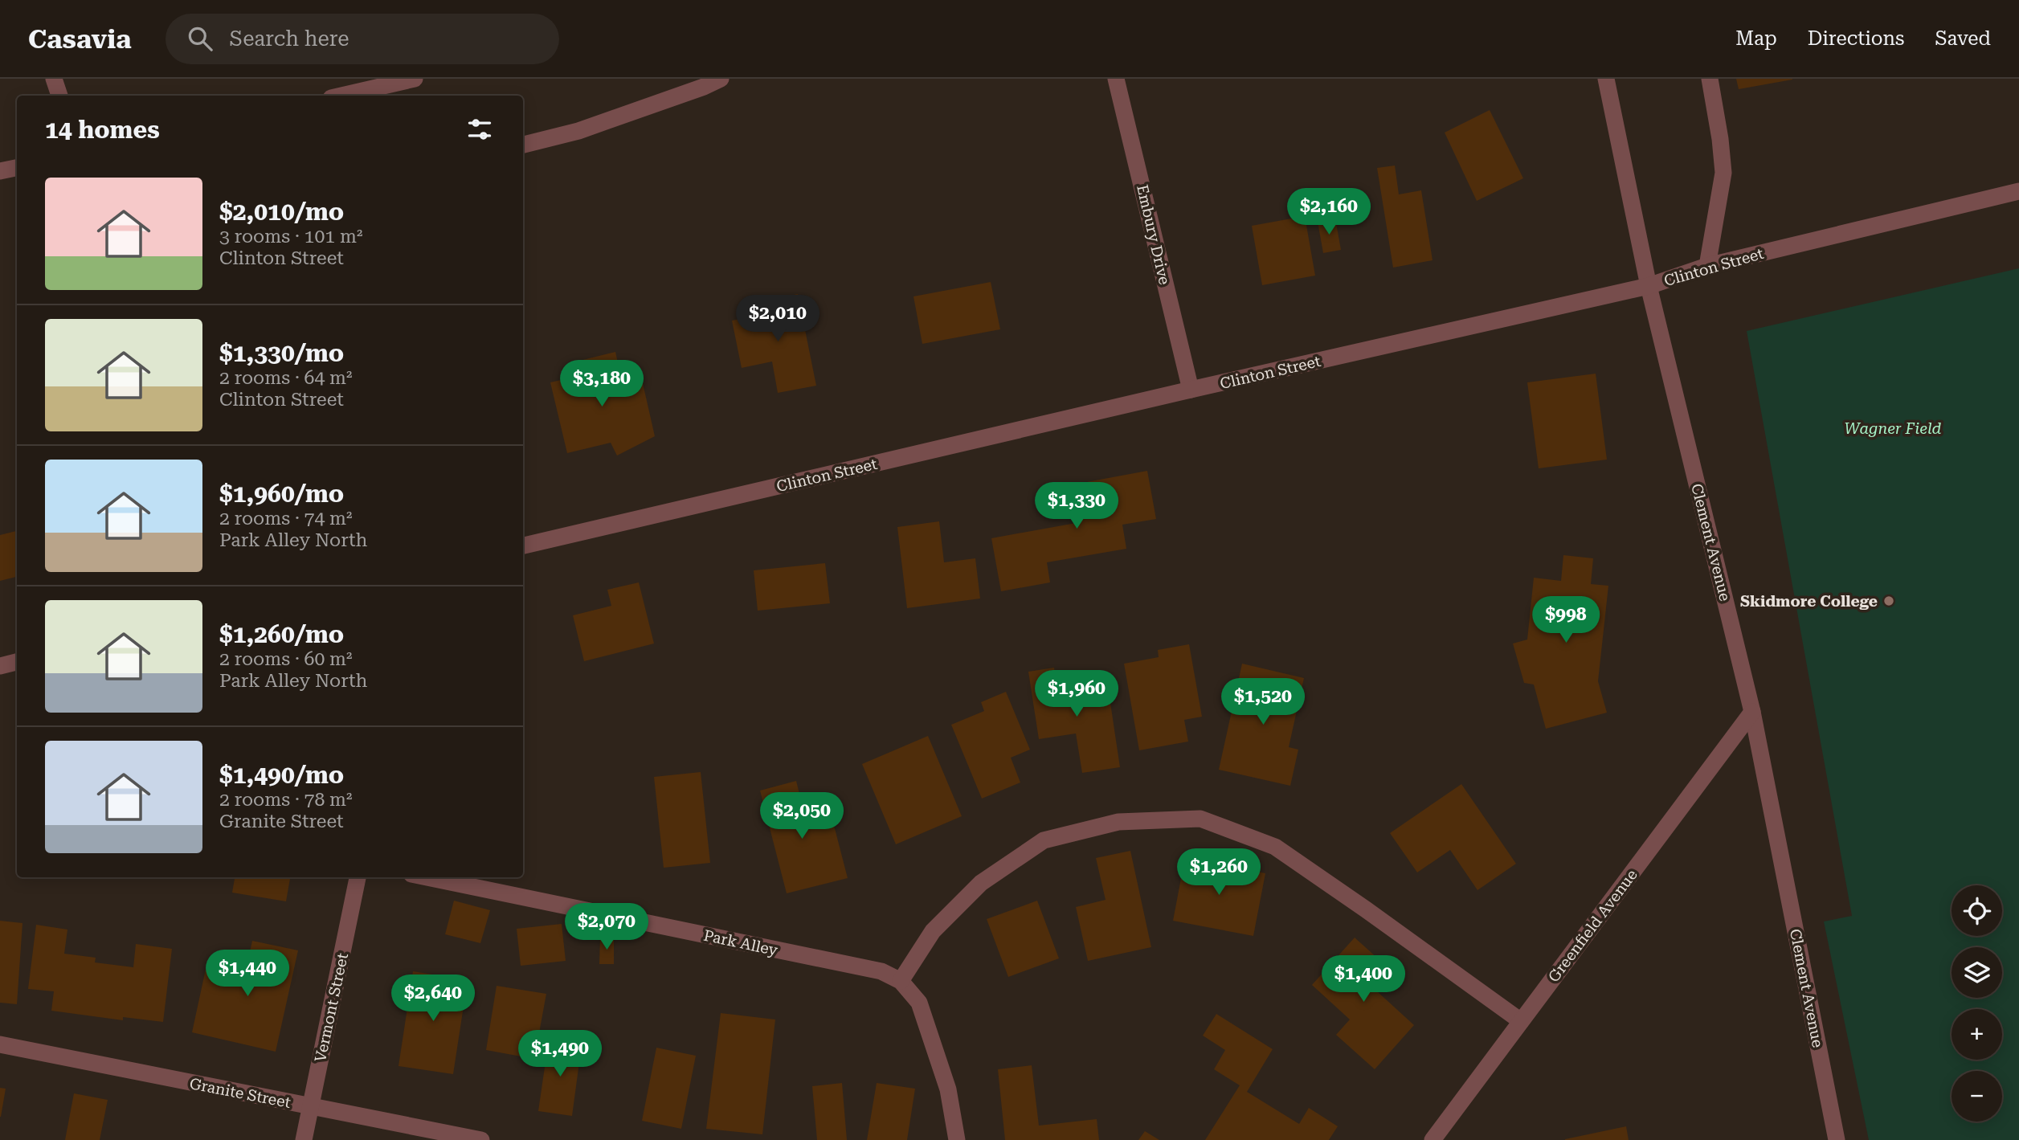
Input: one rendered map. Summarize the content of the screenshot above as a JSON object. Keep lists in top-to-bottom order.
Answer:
{
  "streets": {
    "street": [
      "Embury Drive",
      "Clinton Street",
      "Clement Avenue",
      "Greenfield Avenue",
      "Park Alley",
      "Vermont Street",
      "Granite Street"
    ]
  },
  "crossings": [
    ["Embury Drive", "Clinton Street"],
    ["Clinton Street", "Clement Avenue"],
    ["Clement Avenue", "Greenfield Avenue"],
    ["Vermont Street", "Granite Street"]
  ],
  "parks": ["Wagner Field"],
  "places": ["Skidmore College"],
  "page": {
    "header": "Casavia",
    "search": "Search here",
    "nav": ["Map", "Directions", "Saved"],
    "heading": "14 homes",
    "list": [
      {
        "name": "$2,010/mo",
        "note": "3 rooms · 101 m² · Clinton Street"
      },
      {
        "name": "$1,330/mo",
        "note": "2 rooms · 64 m² · Clinton Street"
      },
      {
        "name": "$1,960/mo",
        "note": "2 rooms · 74 m² · Park Alley North"
      },
      {
        "name": "$1,260/mo",
        "note": "2 rooms · 60 m² · Park Alley North"
      },
      {
        "name": "$1,490/mo",
        "note": "2 rooms · 78 m² · Granite Street"
      }
    ],
    "price": [
      "$2,160",
      "$2,010",
      "$3,180",
      "$1,330",
      "$998",
      "$1,960",
      "$1,520",
      "$2,050",
      "$1,260",
      "$2,070",
      "$1,440",
      "$1,400",
      "$2,640",
      "$1,490"
    ],
    "map_buttons": ["+", "−"]
  }
}
